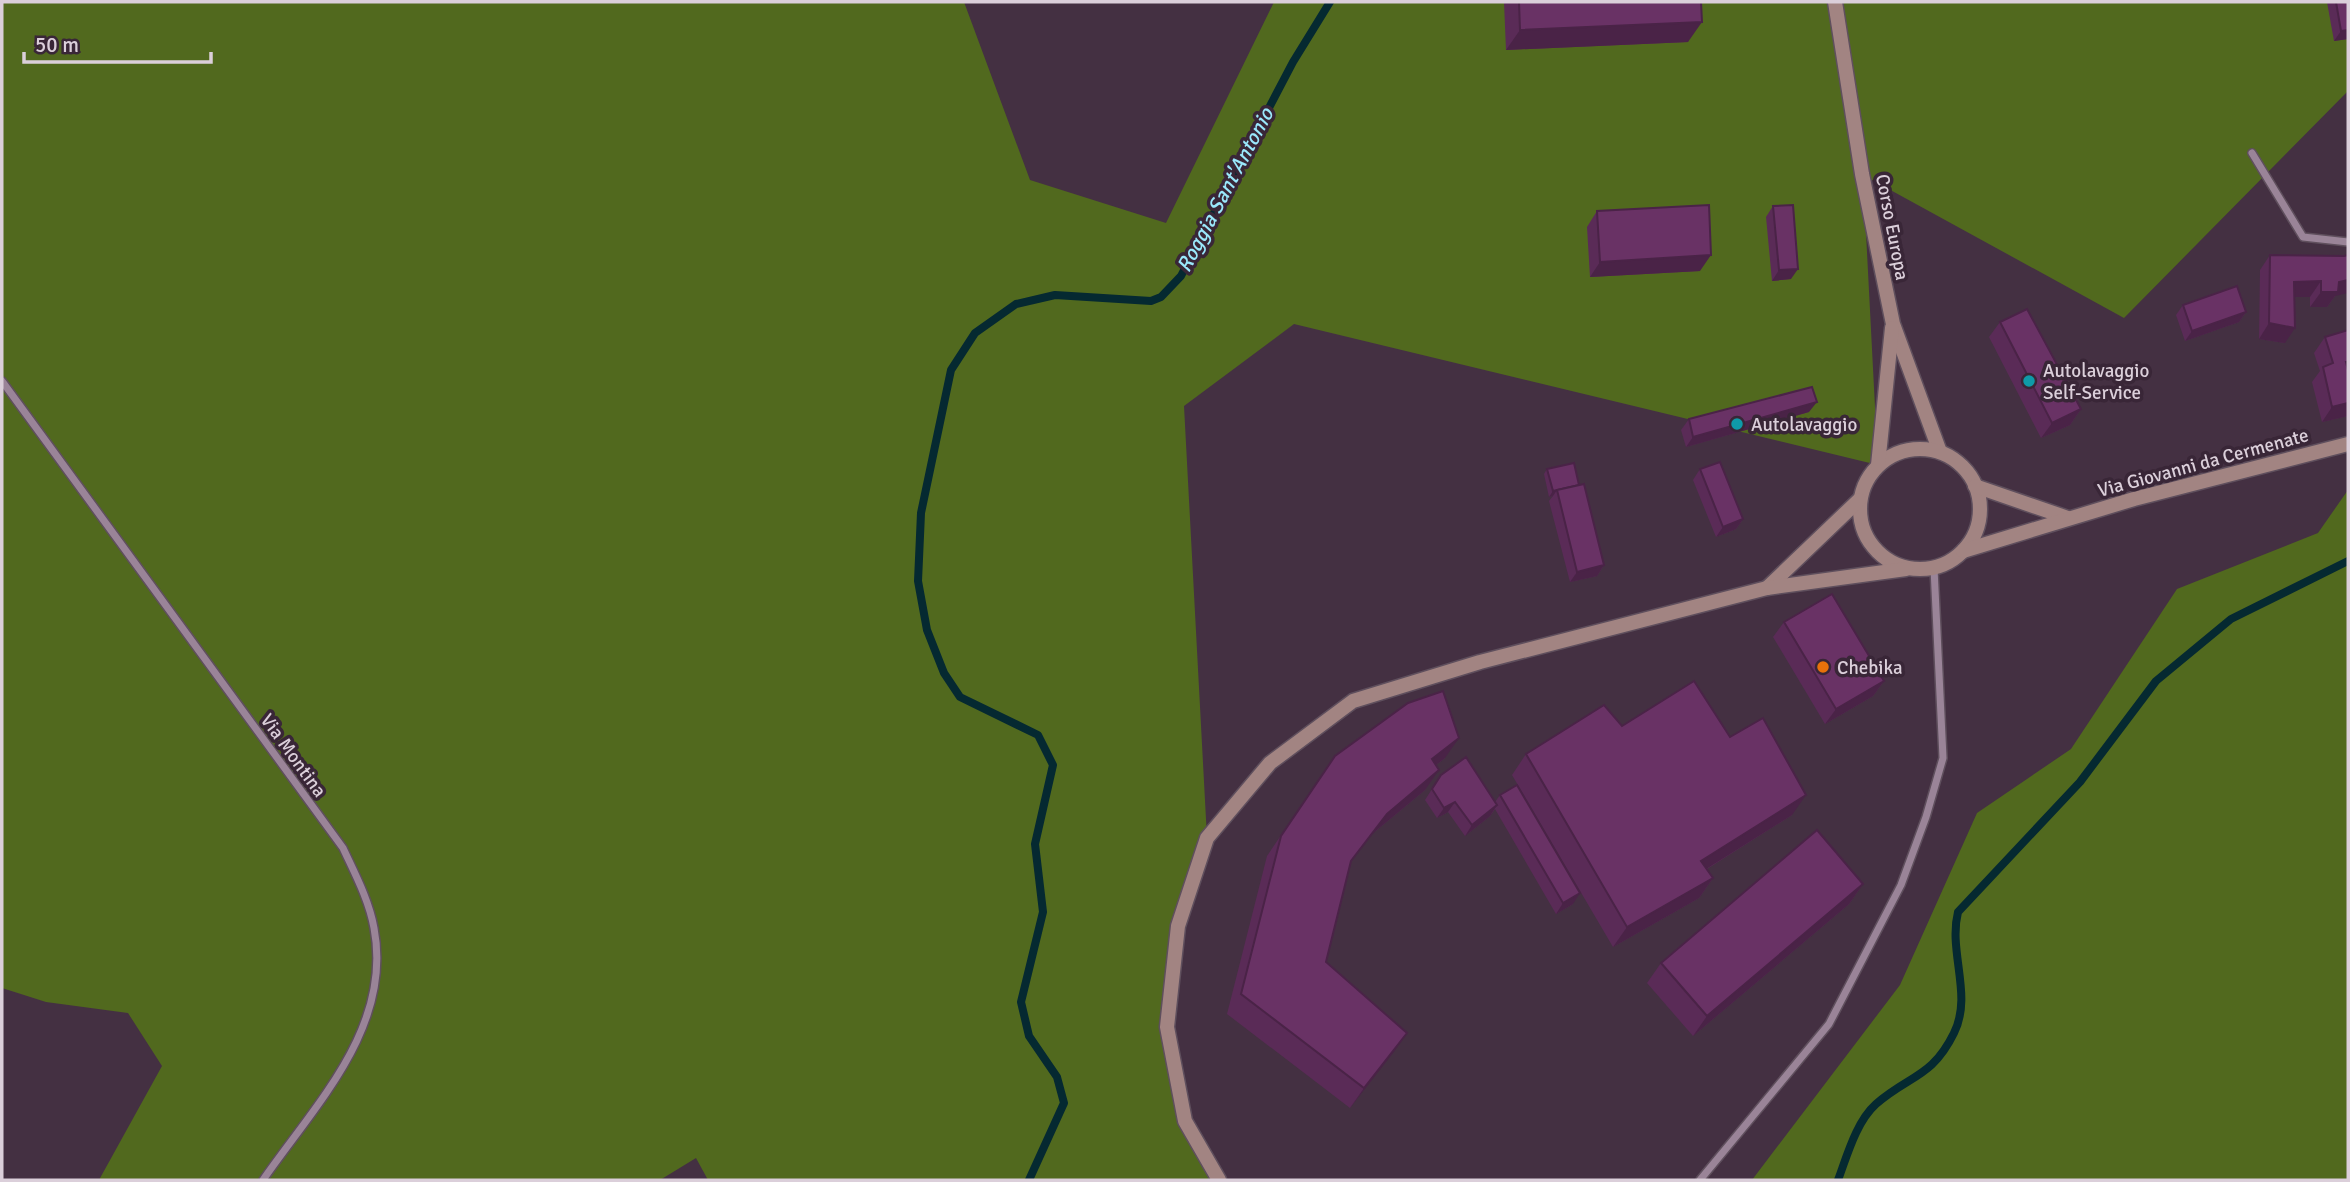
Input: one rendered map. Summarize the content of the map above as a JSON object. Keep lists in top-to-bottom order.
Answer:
{
  "streets": {
    "main road": ["Corso Europa", "Via Giovanni da Cermenate"],
    "street": ["Via Montina"]
  },
  "crossings": [
    ["Corso Europa", "Via Giovanni da Cermenate"]
  ],
  "water": ["Roggia Sant'Antonio"],
  "places": ["Autolavaggio Self-Service", "Autolavaggio", "Chebika"],
  "scale_bar": "50 m"
}
